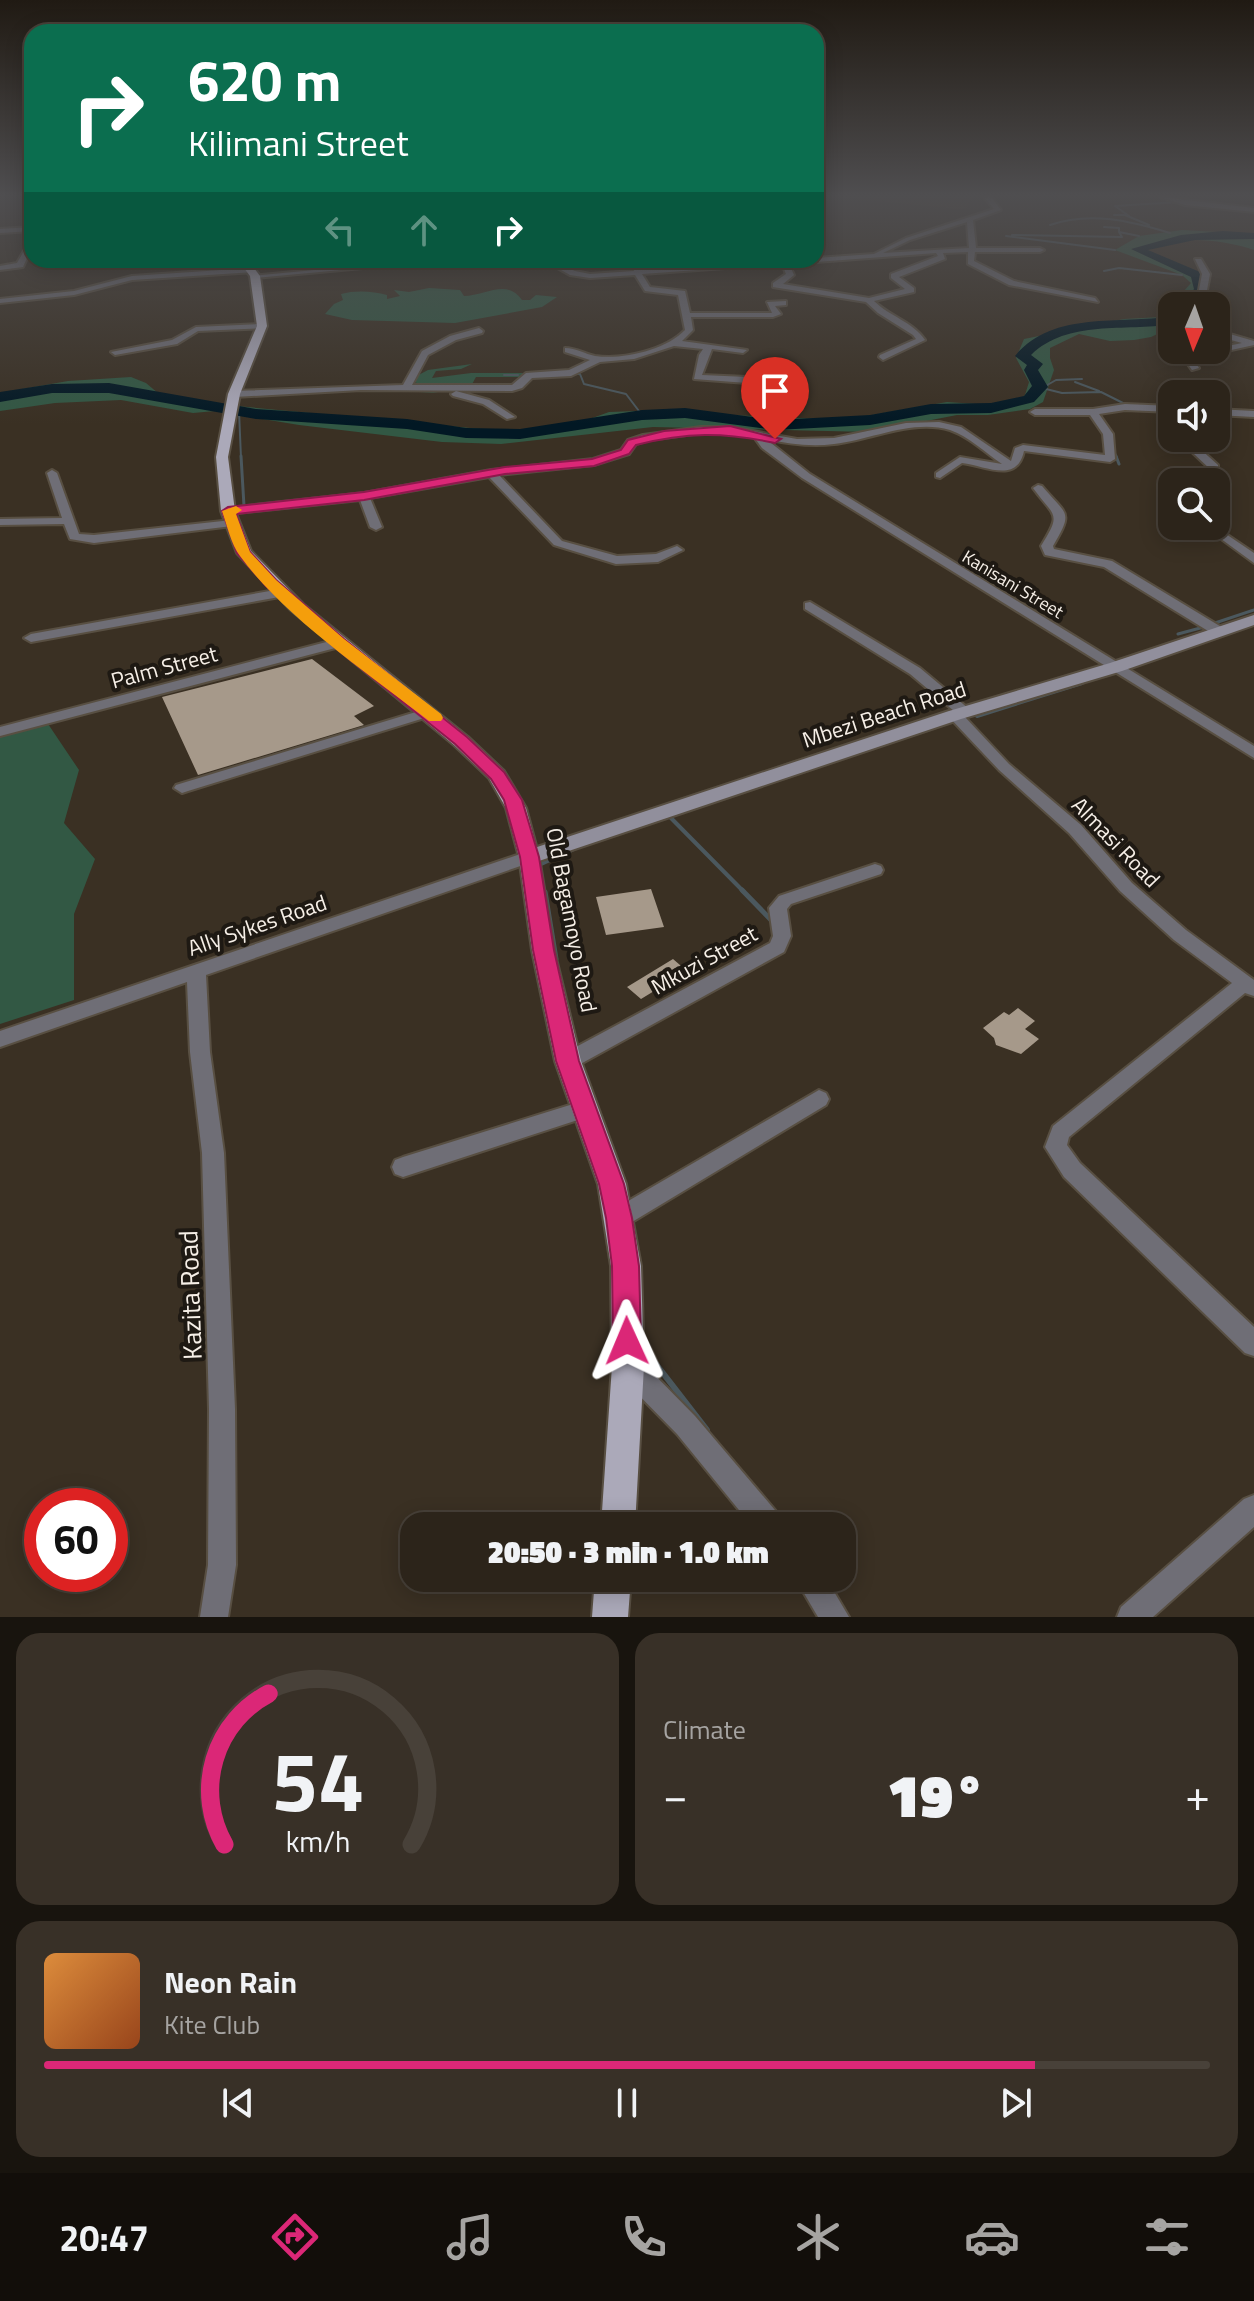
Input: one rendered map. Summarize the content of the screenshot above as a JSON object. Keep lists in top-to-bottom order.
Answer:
{
  "streets": {
    "main road": ["Mbezi Beach Road", "Old Bagamoyo Road"],
    "street": [
      "Kanisani Street",
      "Palm Street",
      "Almasi Road",
      "Ally Sykes Road",
      "Mkuzi Street",
      "Kazita Road"
    ]
  },
  "crossings": [
    ["Kanisani Street", "Mbezi Beach Road"],
    ["Palm Street", "Old Bagamoyo Road"],
    ["Mbezi Beach Road", "Almasi Road"],
    ["Mbezi Beach Road", "Old Bagamoyo Road"],
    ["Mbezi Beach Road", "Ally Sykes Road"],
    ["Old Bagamoyo Road", "Ally Sykes Road"],
    ["Old Bagamoyo Road", "Mkuzi Street"],
    ["Ally Sykes Road", "Kazita Road"]
  ],
  "north": "bottom",
  "page": {
    "turn": ["620 m", "Kilimani Street"],
    "limit": "60",
    "trip": "20:50 · 3 min · 1.0 km",
    "tile": "Climate",
    "heat": ["−", "19°", "+"],
    "song": ["Neon Rain", "Kite Club"],
    "tabs": "20:47",
    "gauge": ["54", "km/h"]
  }
}
